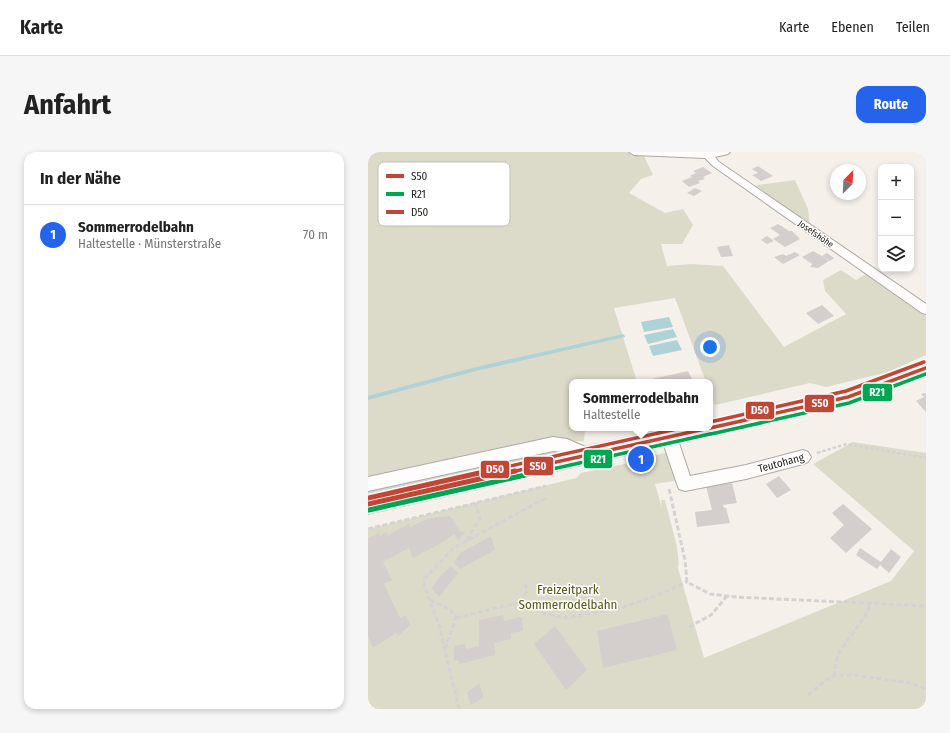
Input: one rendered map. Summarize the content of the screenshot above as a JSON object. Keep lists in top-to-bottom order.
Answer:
{
  "streets": {
    "street": ["Josefshöhe", "Teutohang"]
  },
  "parks": ["Freizeitpark Sommerrodelbahn"],
  "lines": ["transit line D50", "transit line S50", "transit line R21"],
  "legend": ["S50", "R21", "D50"],
  "north": "top right",
  "page": {
    "header": "Karte",
    "nav": ["Karte", "Ebenen", "Teilen"],
    "buttons": "Route",
    "title": "Anfahrt",
    "heading": "In der Nähe",
    "map_buttons": ["+", "−"],
    "list": [
      {
        "mark": "1",
        "name": "Sommerrodelbahn",
        "note": "Haltestelle · Münsterstraße",
        "value": "70 m"
      }
    ],
    "popup": ["Sommerrodelbahn", "Haltestelle"],
    "pins": "1"
  }
}
